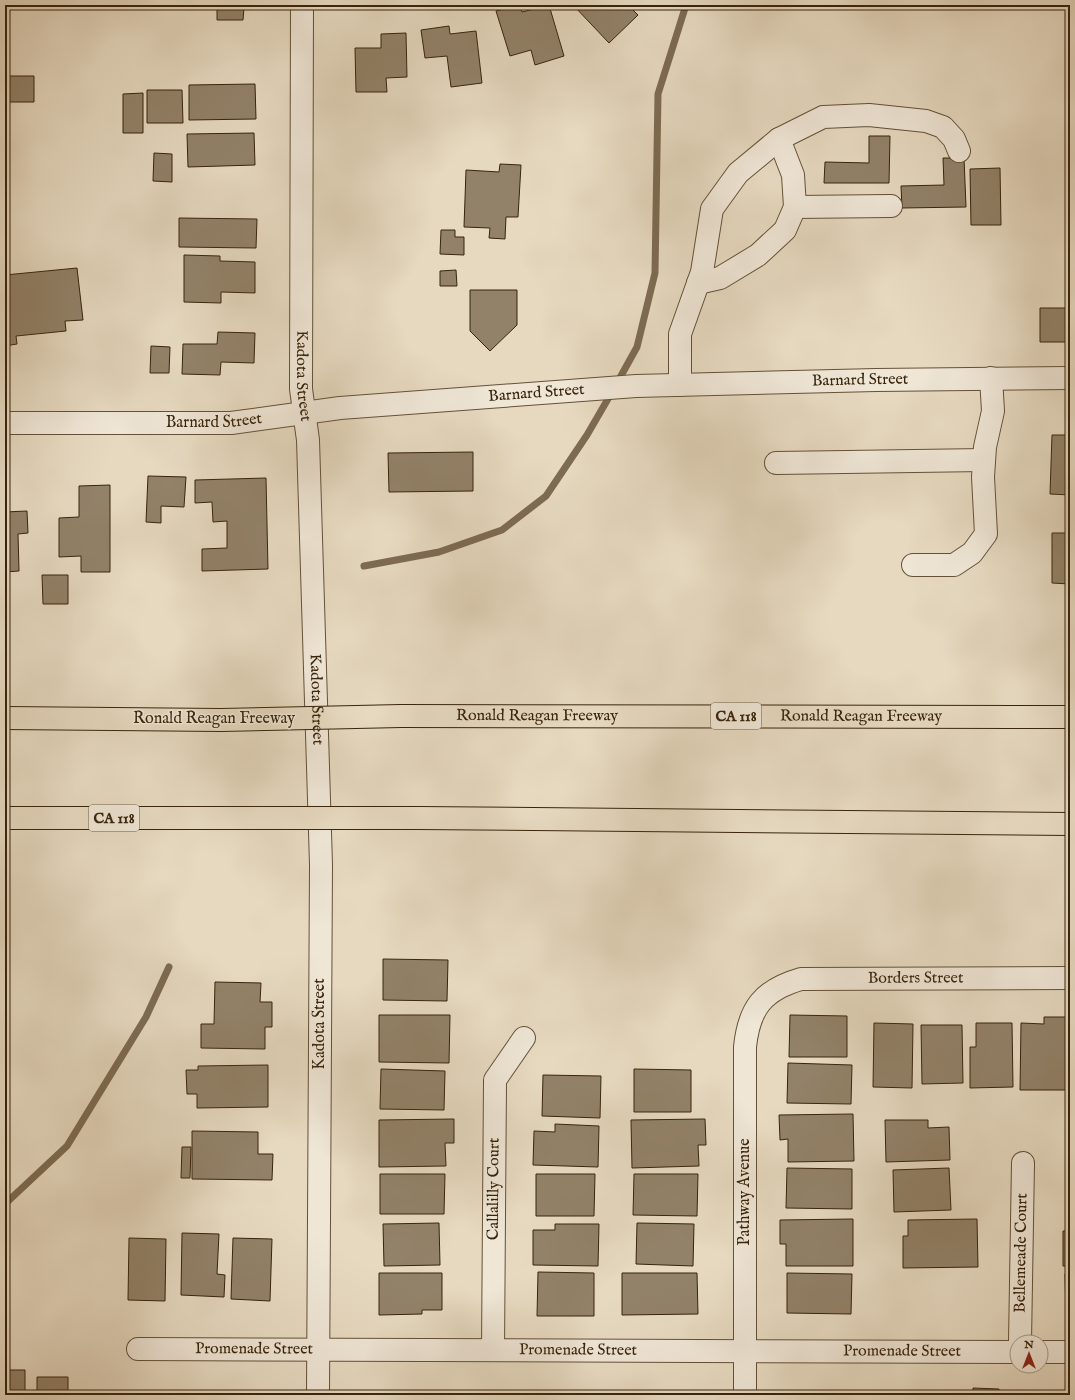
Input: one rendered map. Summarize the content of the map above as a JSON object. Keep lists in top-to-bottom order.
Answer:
{
  "streets": {
    "highway": ["Ronald Reagan Freeway", "CA 118"],
    "street": [
      "Kadota Street",
      "Barnard Street",
      "Borders Street",
      "Callalilly Court",
      "Pathway Avenue",
      "Bellemeade Court",
      "Promenade Street"
    ]
  },
  "crossings": [
    ["Kadota Street", "Barnard Street"],
    ["Kadota Street", "Promenade Street"],
    ["Borders Street", "Pathway Avenue"],
    ["Callalilly Court", "Promenade Street"],
    ["Pathway Avenue", "Promenade Street"]
  ],
  "north": "top"
}
